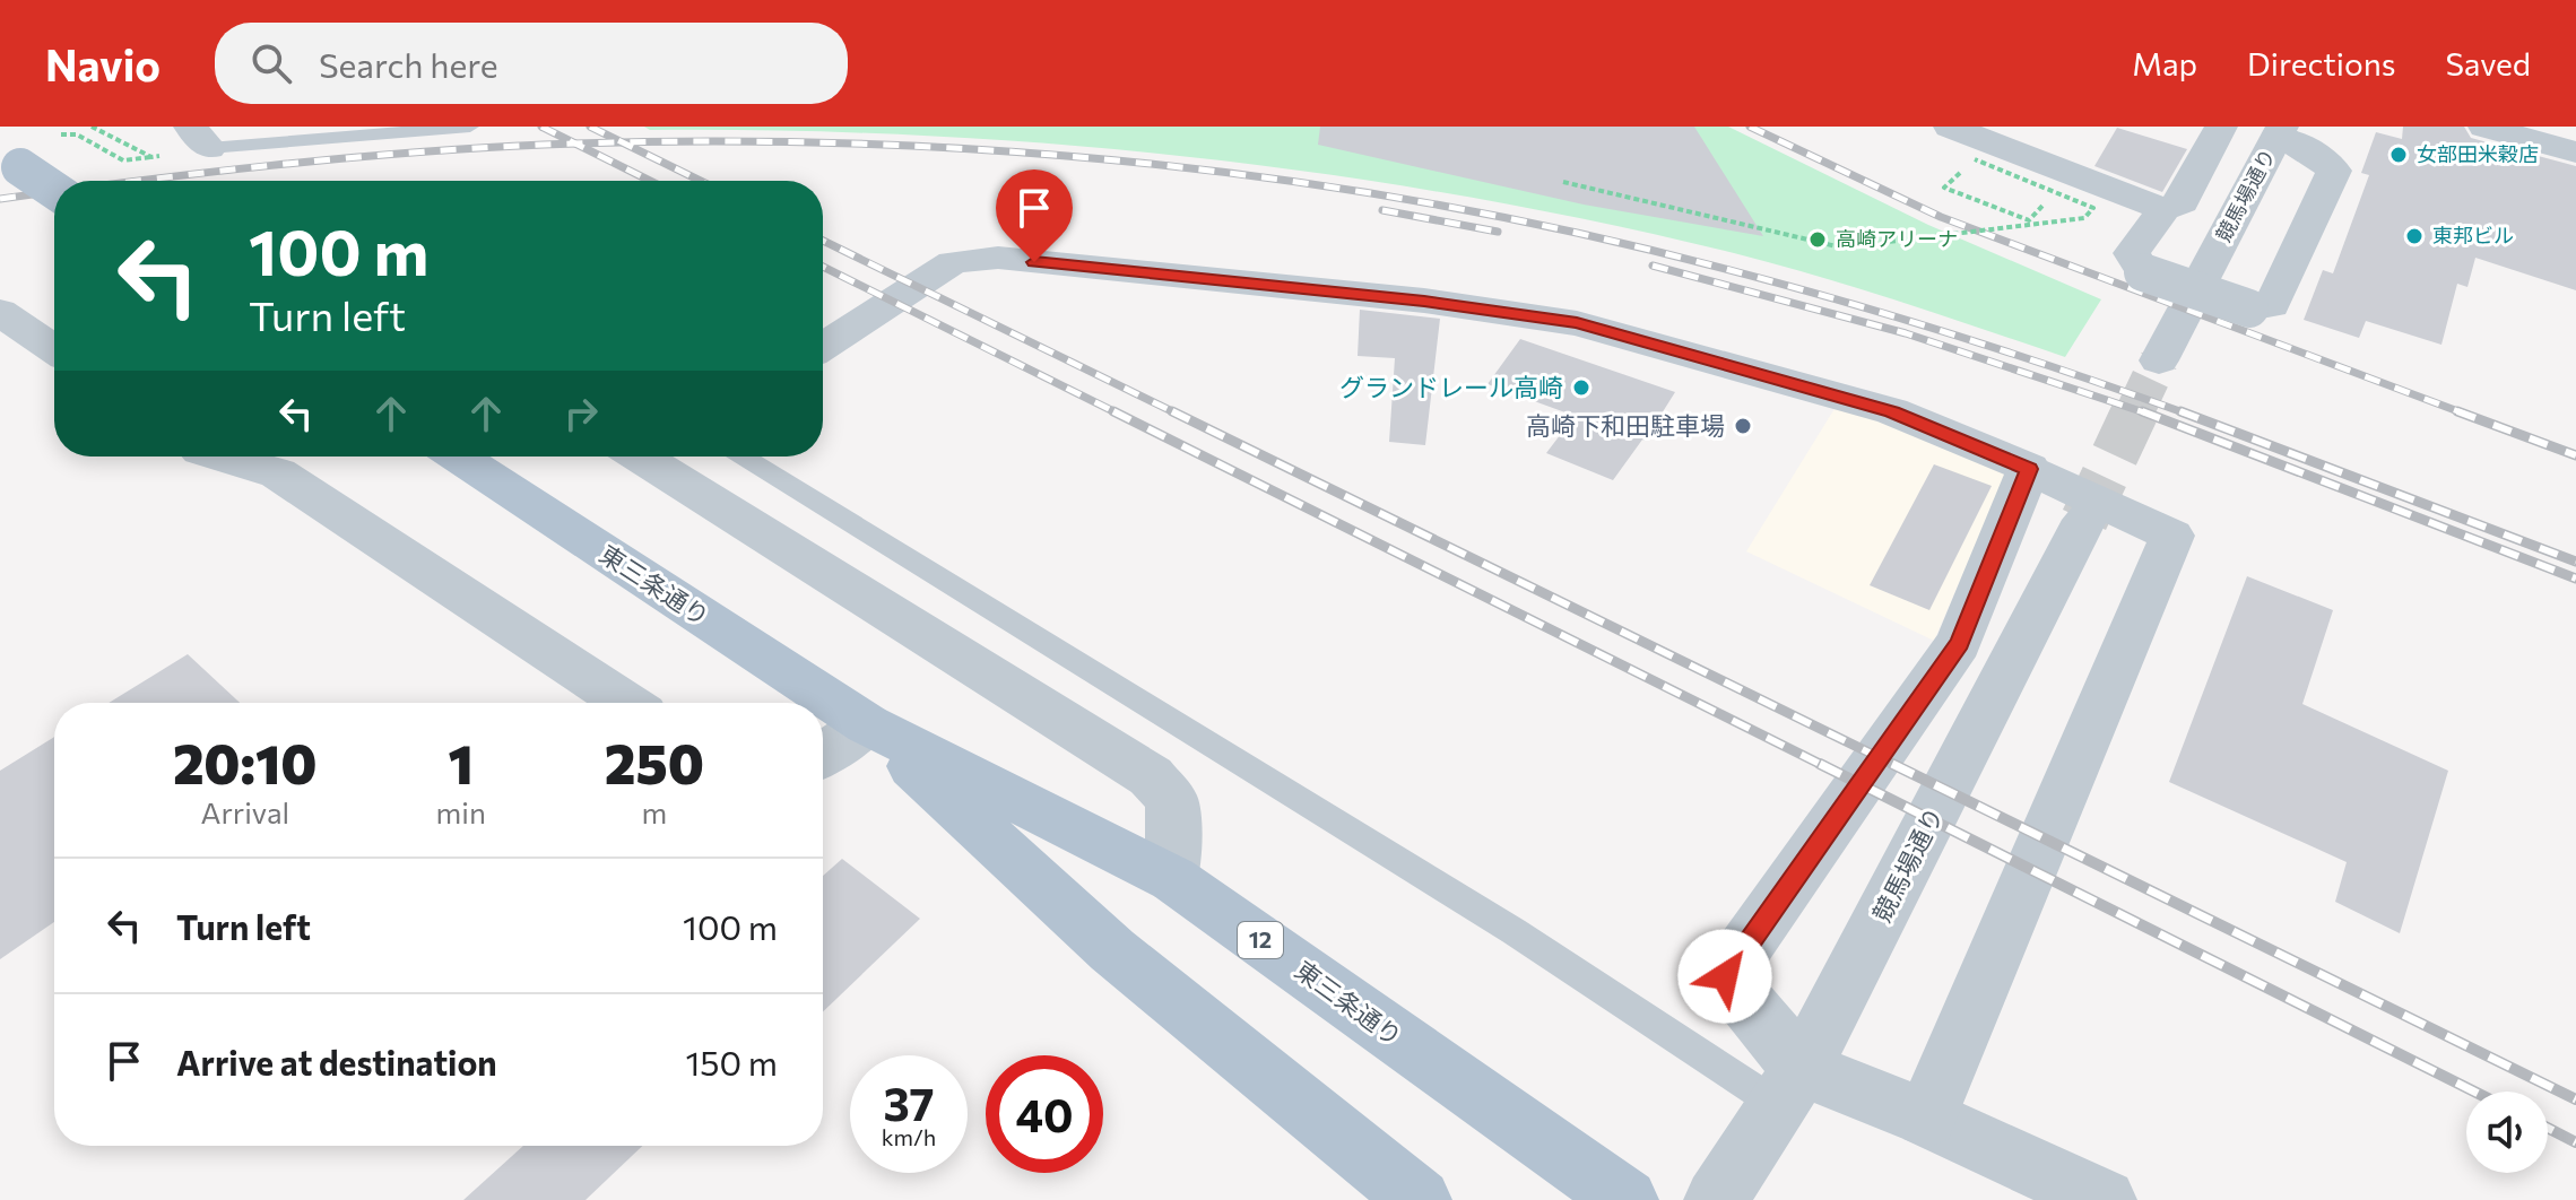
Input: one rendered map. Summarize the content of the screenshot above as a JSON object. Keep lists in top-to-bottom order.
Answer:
{
  "streets": {
    "main road": ["東三条通り", "12"],
    "street": ["競馬場通り"]
  },
  "places": [
    "女部田米穀店",
    "東邦ビル",
    "高崎アリーナ",
    "グランドレール高崎",
    "高崎下和田駐車場"
  ],
  "page": {
    "header": "Navio",
    "search": "Search here",
    "nav": ["Map", "Directions", "Saved"],
    "turn": ["100 m", "Turn left"],
    "eta": [
      "20:10",
      "Arrival",
      "1",
      "min",
      "250",
      "m"
    ],
    "list": [
      {
        "name": "Turn left",
        "value": "100 m"
      },
      {
        "name": "Arrive at destination",
        "value": "150 m"
      }
    ],
    "speed": "37 km/h",
    "limit": "40"
  }
}
